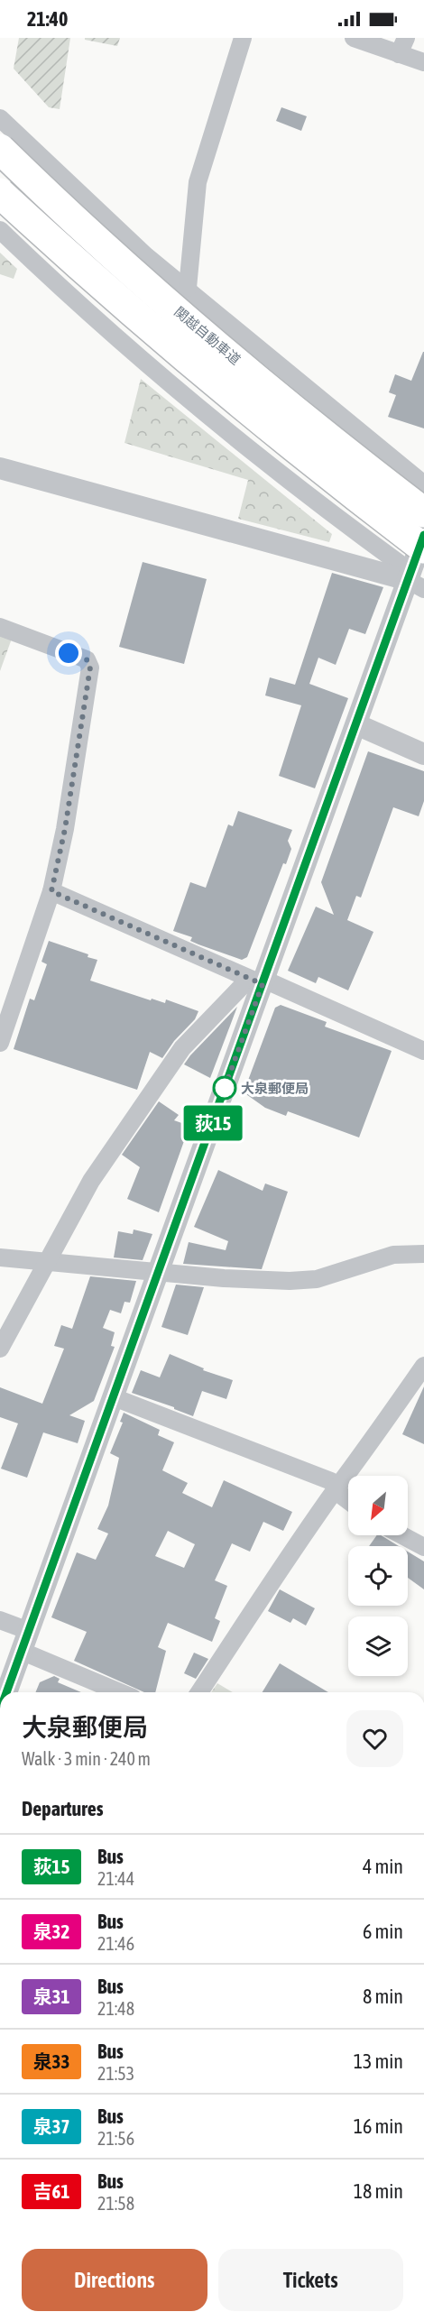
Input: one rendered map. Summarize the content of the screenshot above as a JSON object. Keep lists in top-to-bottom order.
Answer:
{
  "streets": {
    "highway": ["関越自動車道"]
  },
  "places": ["大泉郵便局"],
  "lines": ["bus line 荻15"],
  "north": "bottom left",
  "page": {
    "status": "21:40",
    "on_map": "荻15",
    "heading": [
      ["大泉郵便局", "Walk · 3 min · 240 m"],
      "Departures"
    ],
    "list": [
      {
        "mark": "荻15",
        "name": "Bus",
        "note": "21:44",
        "value": "4 min"
      },
      {
        "mark": "泉32",
        "name": "Bus",
        "note": "21:46",
        "value": "6 min"
      },
      {
        "mark": "泉31",
        "name": "Bus",
        "note": "21:48",
        "value": "8 min"
      },
      {
        "mark": "泉33",
        "name": "Bus",
        "note": "21:53",
        "value": "13 min"
      },
      {
        "mark": "泉37",
        "name": "Bus",
        "note": "21:56",
        "value": "16 min"
      },
      {
        "mark": "吉61",
        "name": "Bus",
        "note": "21:58",
        "value": "18 min"
      }
    ],
    "buttons": ["Directions", "Tickets"]
  }
}
